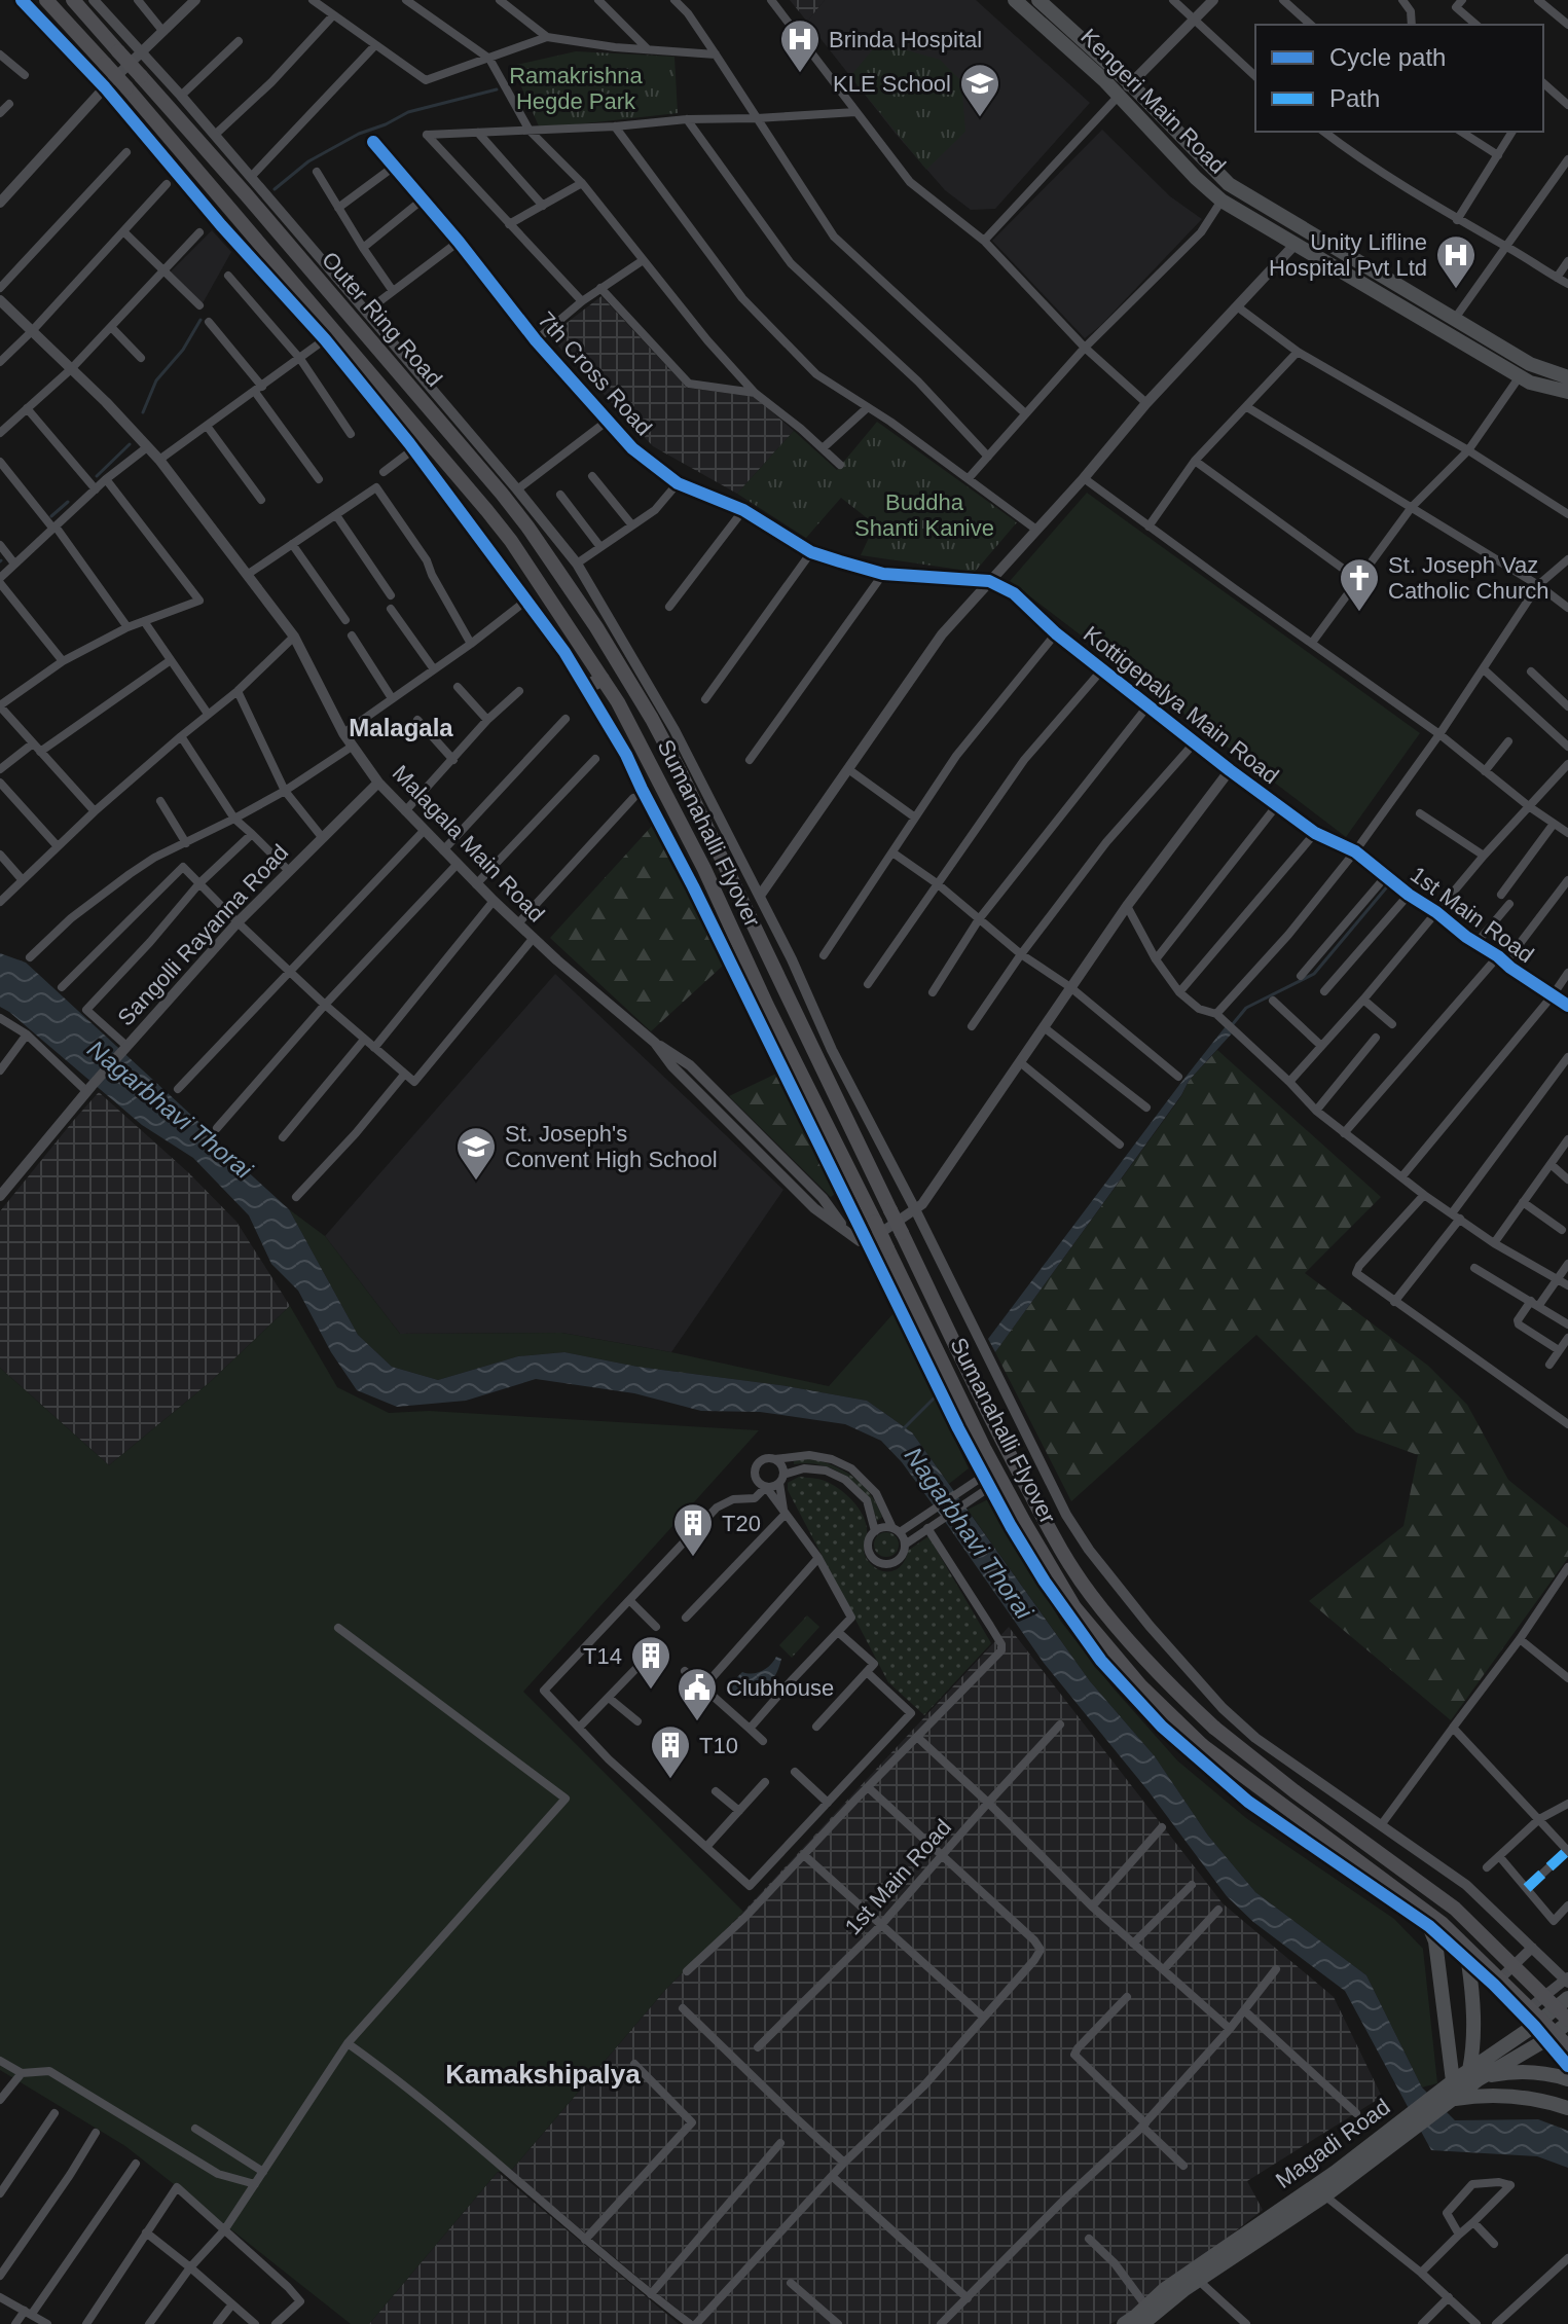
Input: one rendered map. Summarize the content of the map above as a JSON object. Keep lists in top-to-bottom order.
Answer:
{
  "streets": {
    "highway": ["Outer Ring Road", "Sumanahalli Flyover"],
    "main road": ["Kengeri Main Road", "Magadi Road"],
    "street": [
      "7th Cross Road",
      "Kottigepalya Main Road",
      "Malagala Main Road",
      "1st Main Road",
      "Sangolli Rayanna Road"
    ]
  },
  "crossings": [
    ["Outer Ring Road", "Sumanahalli Flyover"],
    ["7th Cross Road", "Kottigepalya Main Road"],
    ["Kottigepalya Main Road", "1st Main Road"],
    ["Sumanahalli Flyover", "Magadi Road"],
    ["Malagala Main Road", "Sangolli Rayanna Road"]
  ],
  "districts": ["Malagala", "Kamakshipalya"],
  "water": ["Nagarbhavi Thorai"],
  "parks": ["Ramakrishna Hegde Park", "Buddha Shanti Kanive"],
  "places": {
    "hospital": ["Brinda Hospital", "Unity Lifline Hospital Pvt Ltd"],
    "school or university": ["KLE School", "St. Joseph's Convent High School"],
    "church": ["St. Joseph Vaz Catholic Church"],
    "building": ["T20", "T14", "T10"],
    "public building": ["Clubhouse"]
  },
  "legend": ["Cycle path", "Path"]
}
